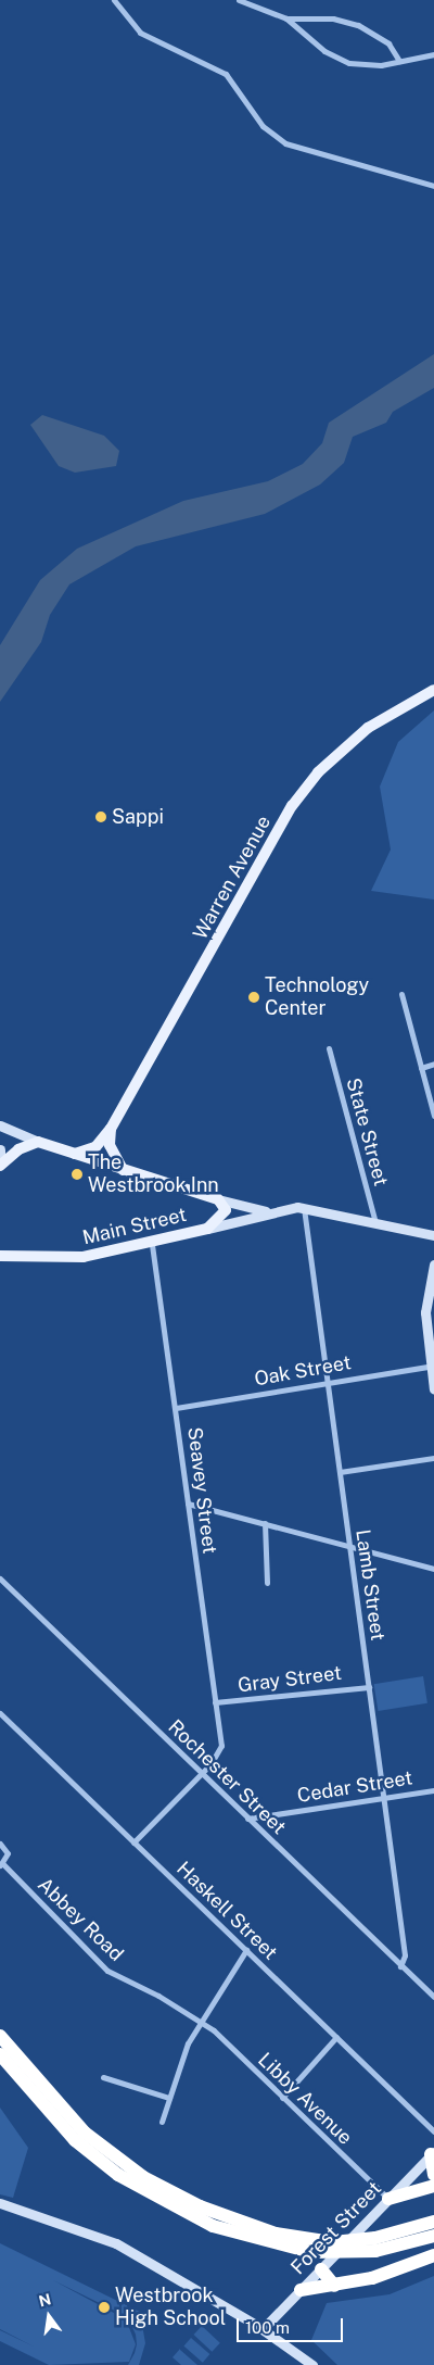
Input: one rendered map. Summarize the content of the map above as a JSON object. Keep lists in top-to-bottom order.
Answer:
{
  "streets": {
    "main road": ["Warren Avenue", "Main Street", "Forest Street"],
    "street": [
      "State Street",
      "Oak Street",
      "Seavey Street",
      "Lamb Street",
      "Gray Street",
      "Rochester Street",
      "Cedar Street",
      "Haskell Street",
      "Abbey Road",
      "Libby Avenue"
    ]
  },
  "crossings": [
    ["State Street", "Main Street"],
    ["Main Street", "Seavey Street"],
    ["Main Street", "Lamb Street"],
    ["Oak Street", "Seavey Street"],
    ["Oak Street", "Lamb Street"],
    ["Seavey Street", "Gray Street"],
    ["Seavey Street", "Rochester Street"],
    ["Lamb Street", "Gray Street"],
    ["Lamb Street", "Rochester Street"],
    ["Lamb Street", "Cedar Street"],
    ["Rochester Street", "Cedar Street"],
    ["Abbey Road", "Libby Avenue"],
    ["Libby Avenue", "Forest Street"]
  ],
  "places": [
    "Sappi",
    "Technology Center",
    "The Westbrook Inn",
    "Westbrook High School"
  ],
  "scale_bar": "100 m",
  "north": "top"
}
